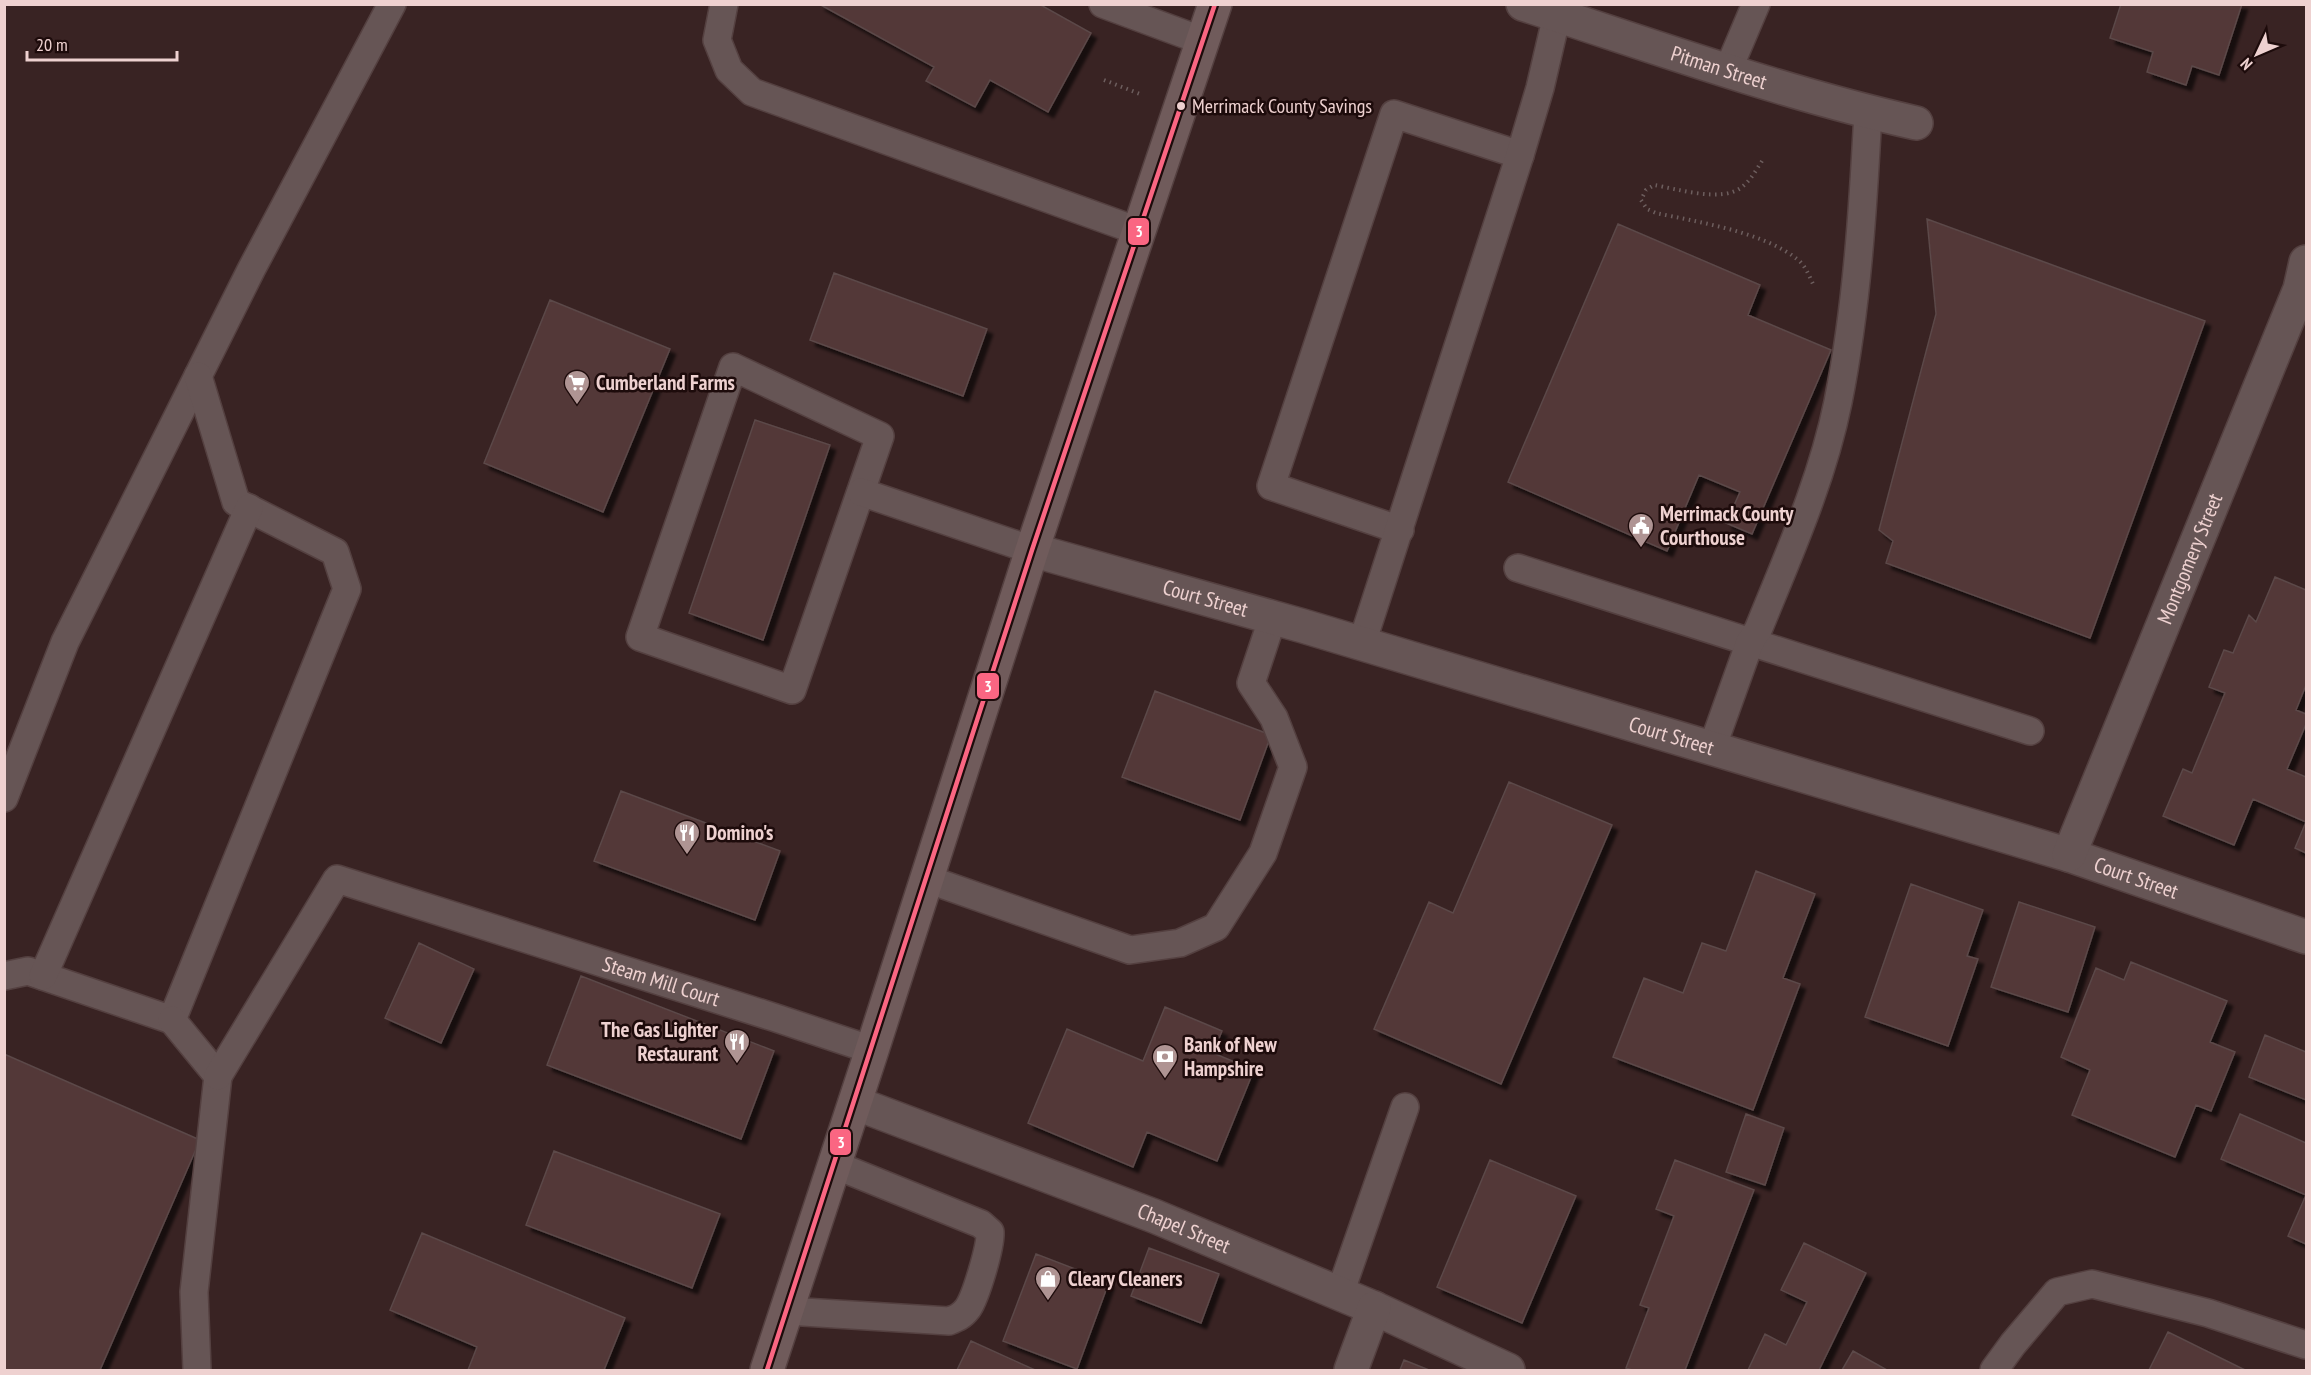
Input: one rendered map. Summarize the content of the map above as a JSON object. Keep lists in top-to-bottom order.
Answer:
{
  "streets": {
    "street": [
      "Pitman Street",
      "Montgomery Street",
      "Court Street",
      "Chapel Street"
    ],
    "lane": ["Steam Mill Court"]
  },
  "crossings": [
    ["Montgomery Street", "Court Street"]
  ],
  "places": {
    "other": ["Merrimack County Savings"],
    "supermarket": ["Cumberland Farms"],
    "public building": ["Merrimack County Courthouse"],
    "restaurant": ["Domino's", "The Gas Lighter Restaurant"],
    "bank": ["Bank of New Hampshire"],
    "shop": ["Cleary Cleaners"]
  },
  "lines": ["transit line 3"],
  "scale_bar": "20 m",
  "north": "bottom left"
}
